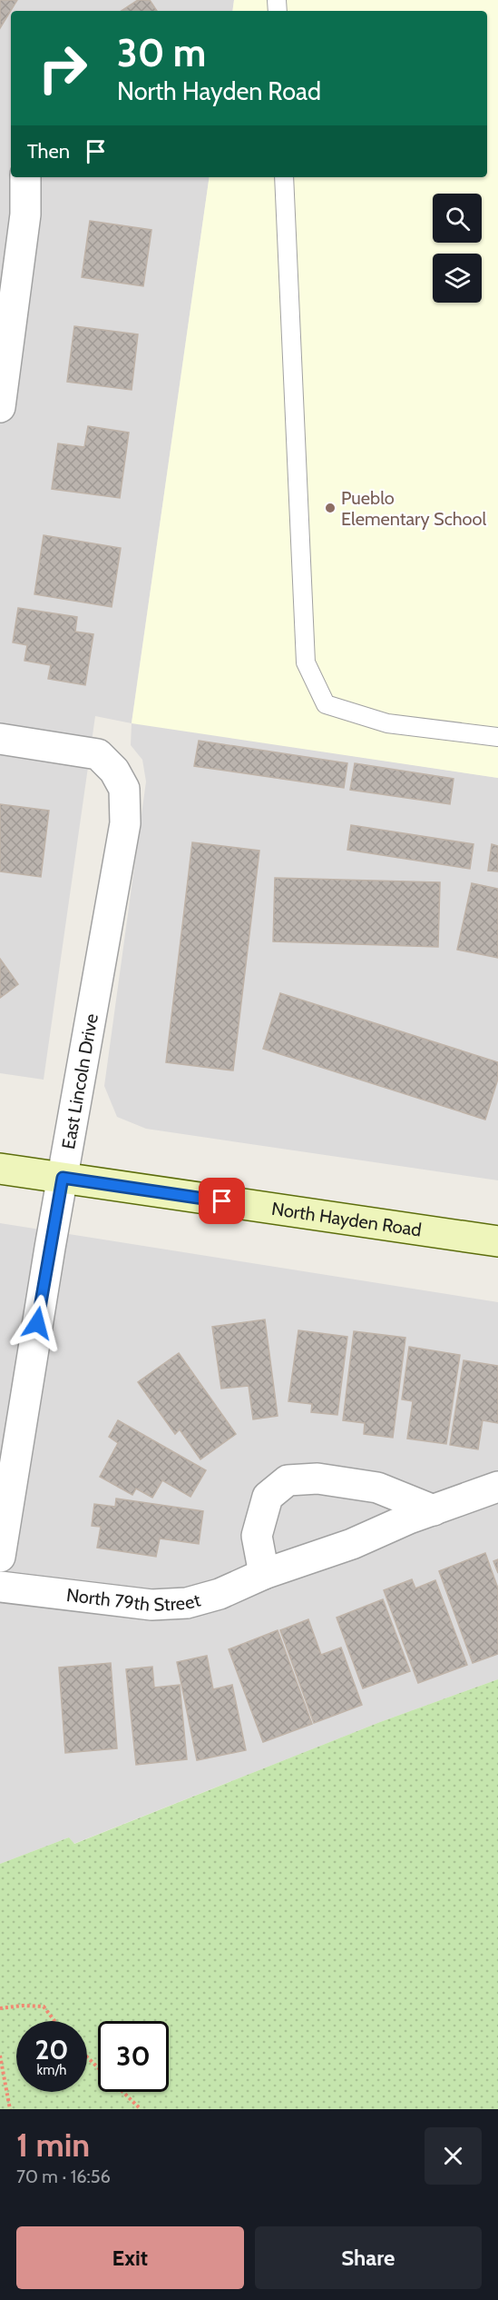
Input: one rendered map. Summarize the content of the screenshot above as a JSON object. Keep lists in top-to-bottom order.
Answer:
{
  "streets": {
    "main road": ["North Hayden Road"],
    "street": ["East Lincoln Drive", "North 79th Street"]
  },
  "crossings": [
    ["East Lincoln Drive", "North Hayden Road"]
  ],
  "places": ["Pueblo Elementary School"],
  "page": {
    "turn": ["30 m", "North Hayden Road"],
    "then": "Then",
    "speed": "20 km/h",
    "limit": "30",
    "heading": ["1 min", "70 m · 16:56"],
    "buttons": ["Exit", "Share"]
  }
}
